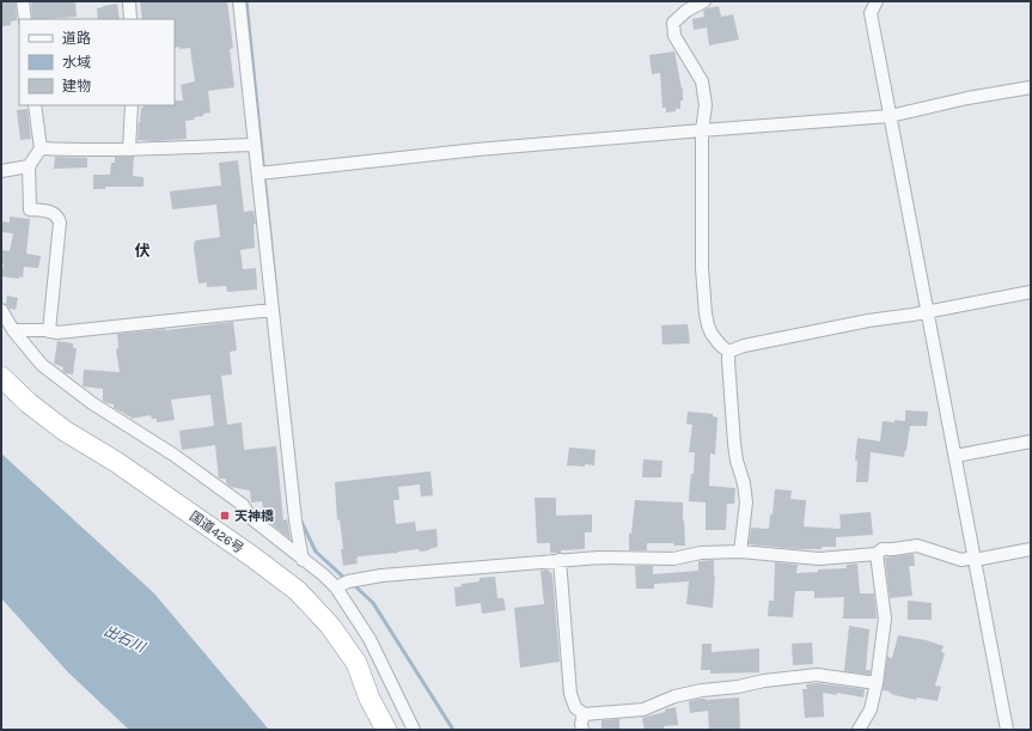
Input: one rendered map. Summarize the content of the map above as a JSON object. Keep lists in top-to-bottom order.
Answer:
{
  "streets": {
    "highway": ["国道426号"]
  },
  "districts": ["伏"],
  "water": ["出石川"],
  "places": {
    "transit": ["天神橋"]
  },
  "legend": ["道路", "水域", "建物"]
}
